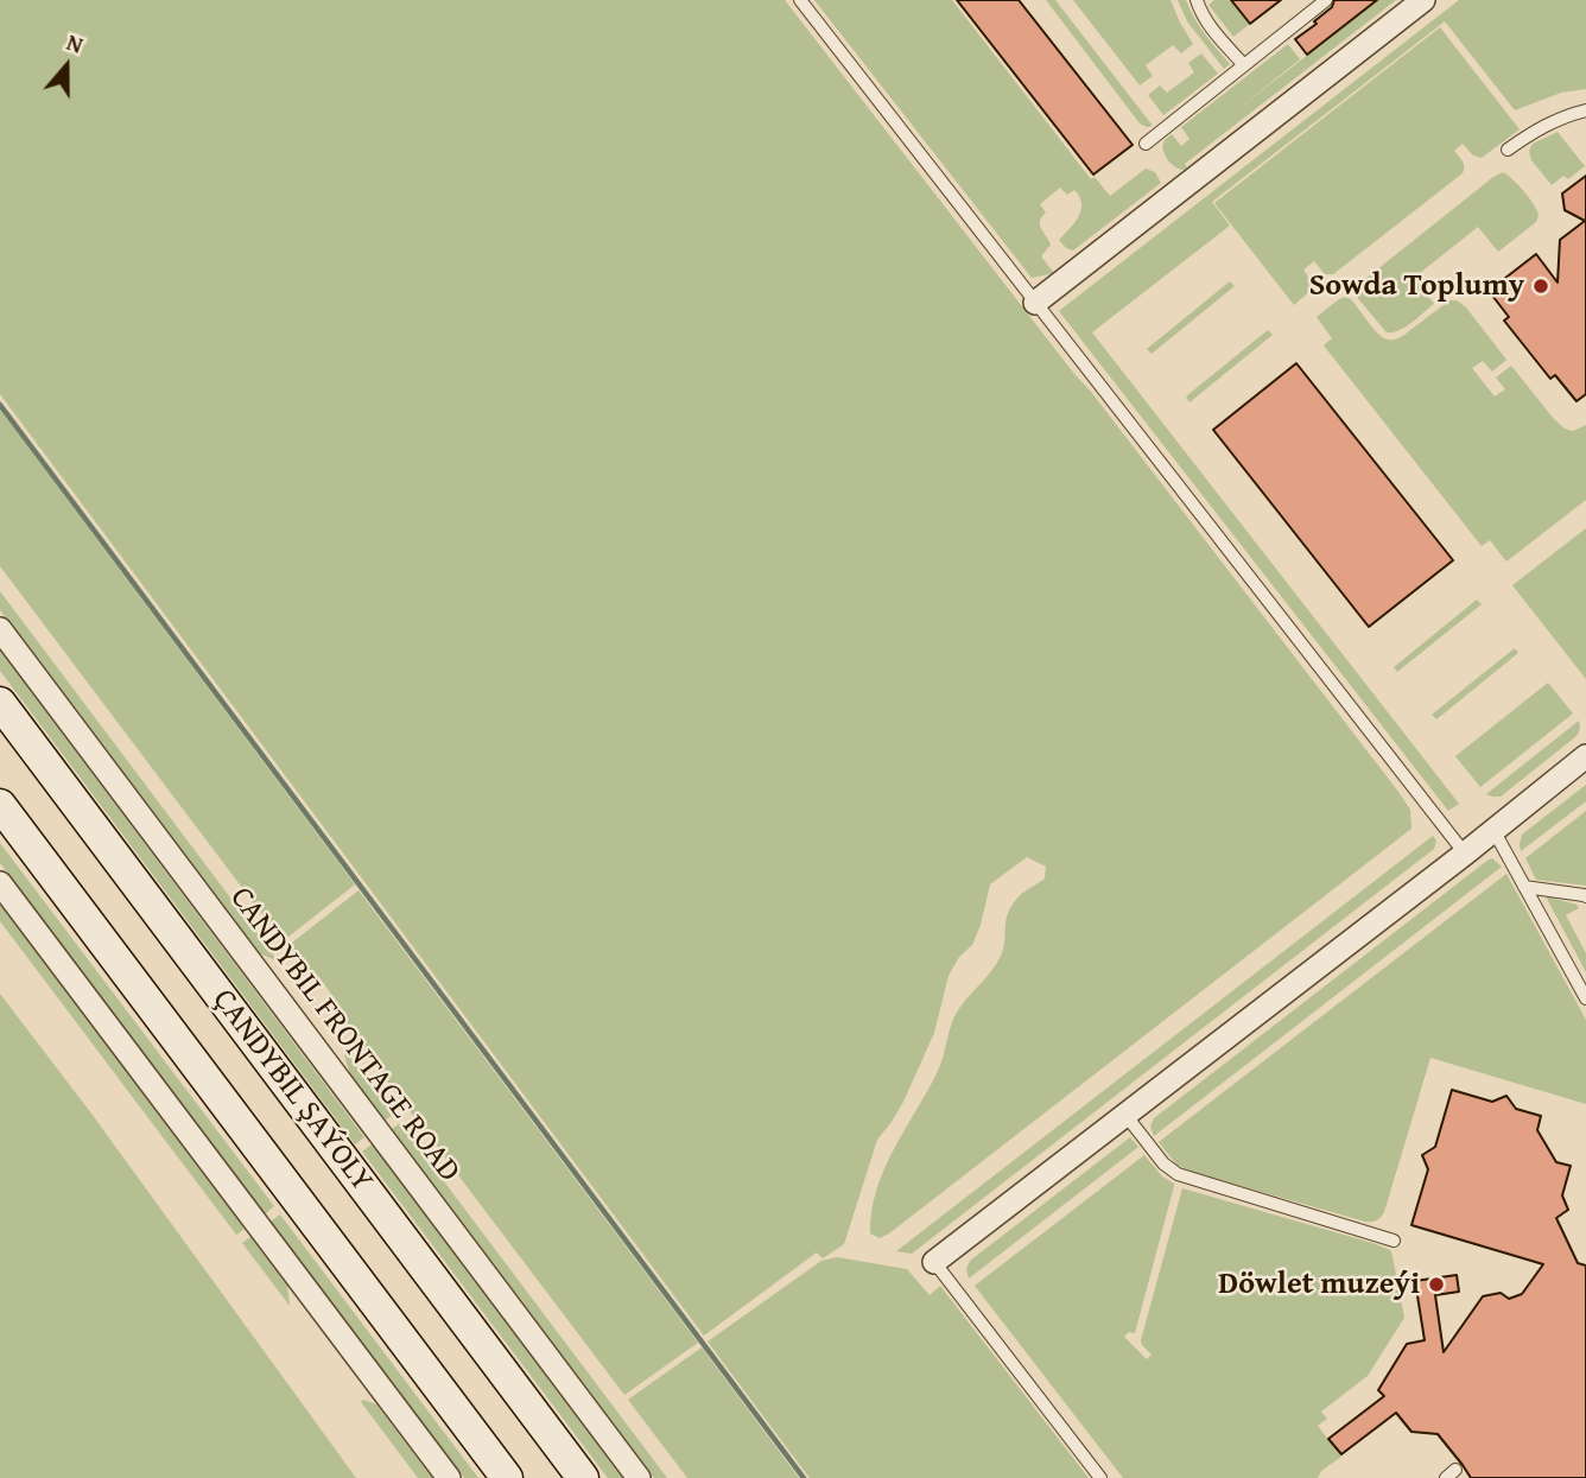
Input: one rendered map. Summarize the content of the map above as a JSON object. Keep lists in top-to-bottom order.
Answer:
{
  "streets": {
    "main road": ["ÇANDYBIL ŞAÝOLY"],
    "street": ["CANDYBIL FRONTAGE ROAD"]
  },
  "places": ["Sowda Toplumy", "Döwlet muzeýi"],
  "north": "top"
}
